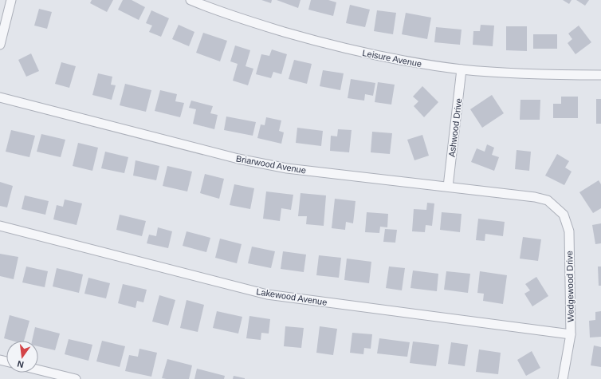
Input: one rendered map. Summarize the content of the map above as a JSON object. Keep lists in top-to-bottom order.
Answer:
{
  "streets": {
    "street": [
      "Leisure Avenue",
      "Ashwood Drive",
      "Briarwood Avenue",
      "Wedgewood Drive",
      "Lakewood Avenue"
    ]
  },
  "crossings": [
    ["Leisure Avenue", "Ashwood Drive"],
    ["Ashwood Drive", "Briarwood Avenue"],
    ["Briarwood Avenue", "Wedgewood Drive"],
    ["Wedgewood Drive", "Lakewood Avenue"]
  ],
  "north": "bottom"
}
